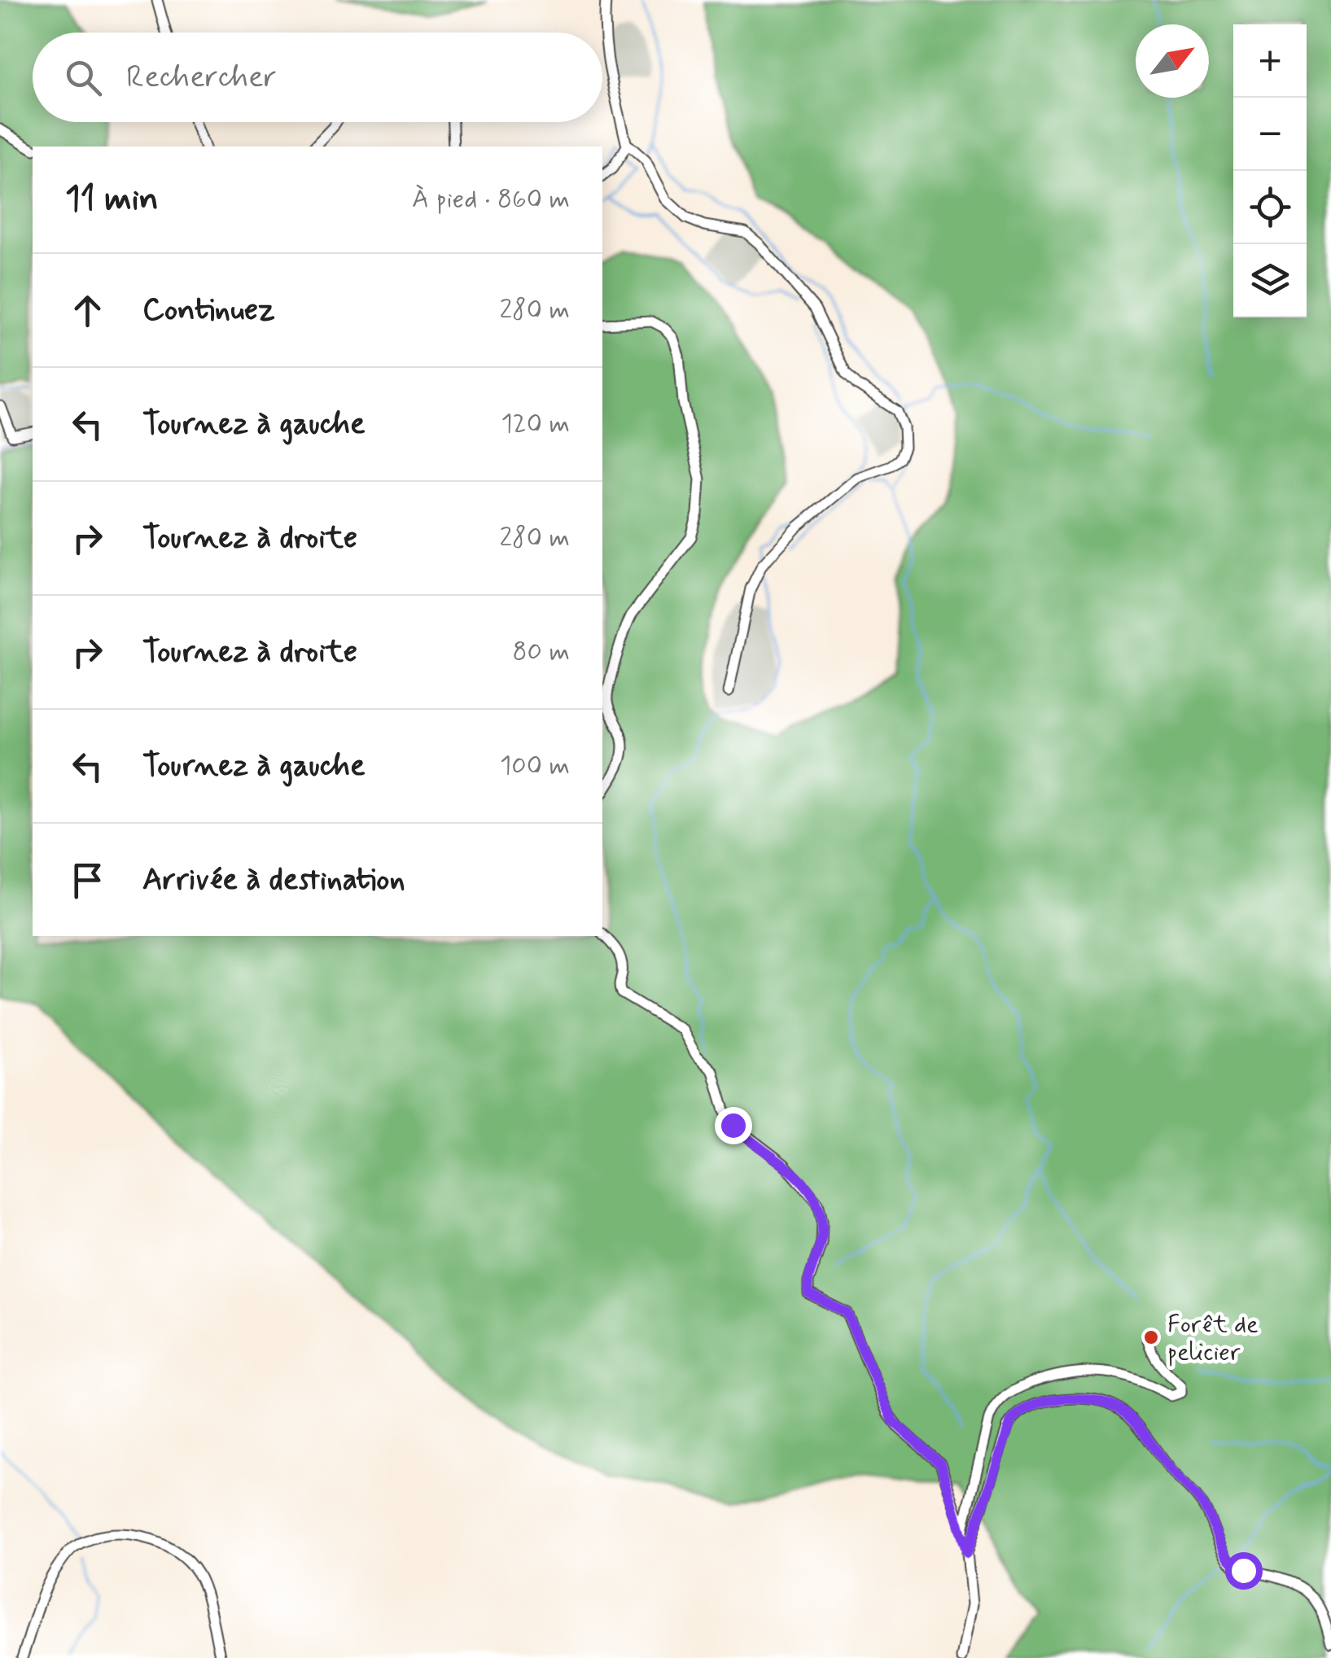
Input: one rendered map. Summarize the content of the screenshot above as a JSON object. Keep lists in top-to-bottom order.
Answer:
{
  "places": ["Forêt de pelicier"],
  "north": "top right",
  "page": {
    "map_buttons": ["+", "−"],
    "search": "Rechercher",
    "heading": ["11 min", "À pied · 860 m"],
    "list": [
      ["Continuez", "280 m"],
      ["Tournez à gauche", "120 m"],
      ["Tournez à droite", "280 m"],
      ["Tournez à droite", "80 m"],
      ["Tournez à gauche", "100 m"],
      "Arrivée à destination"
    ]
  }
}
